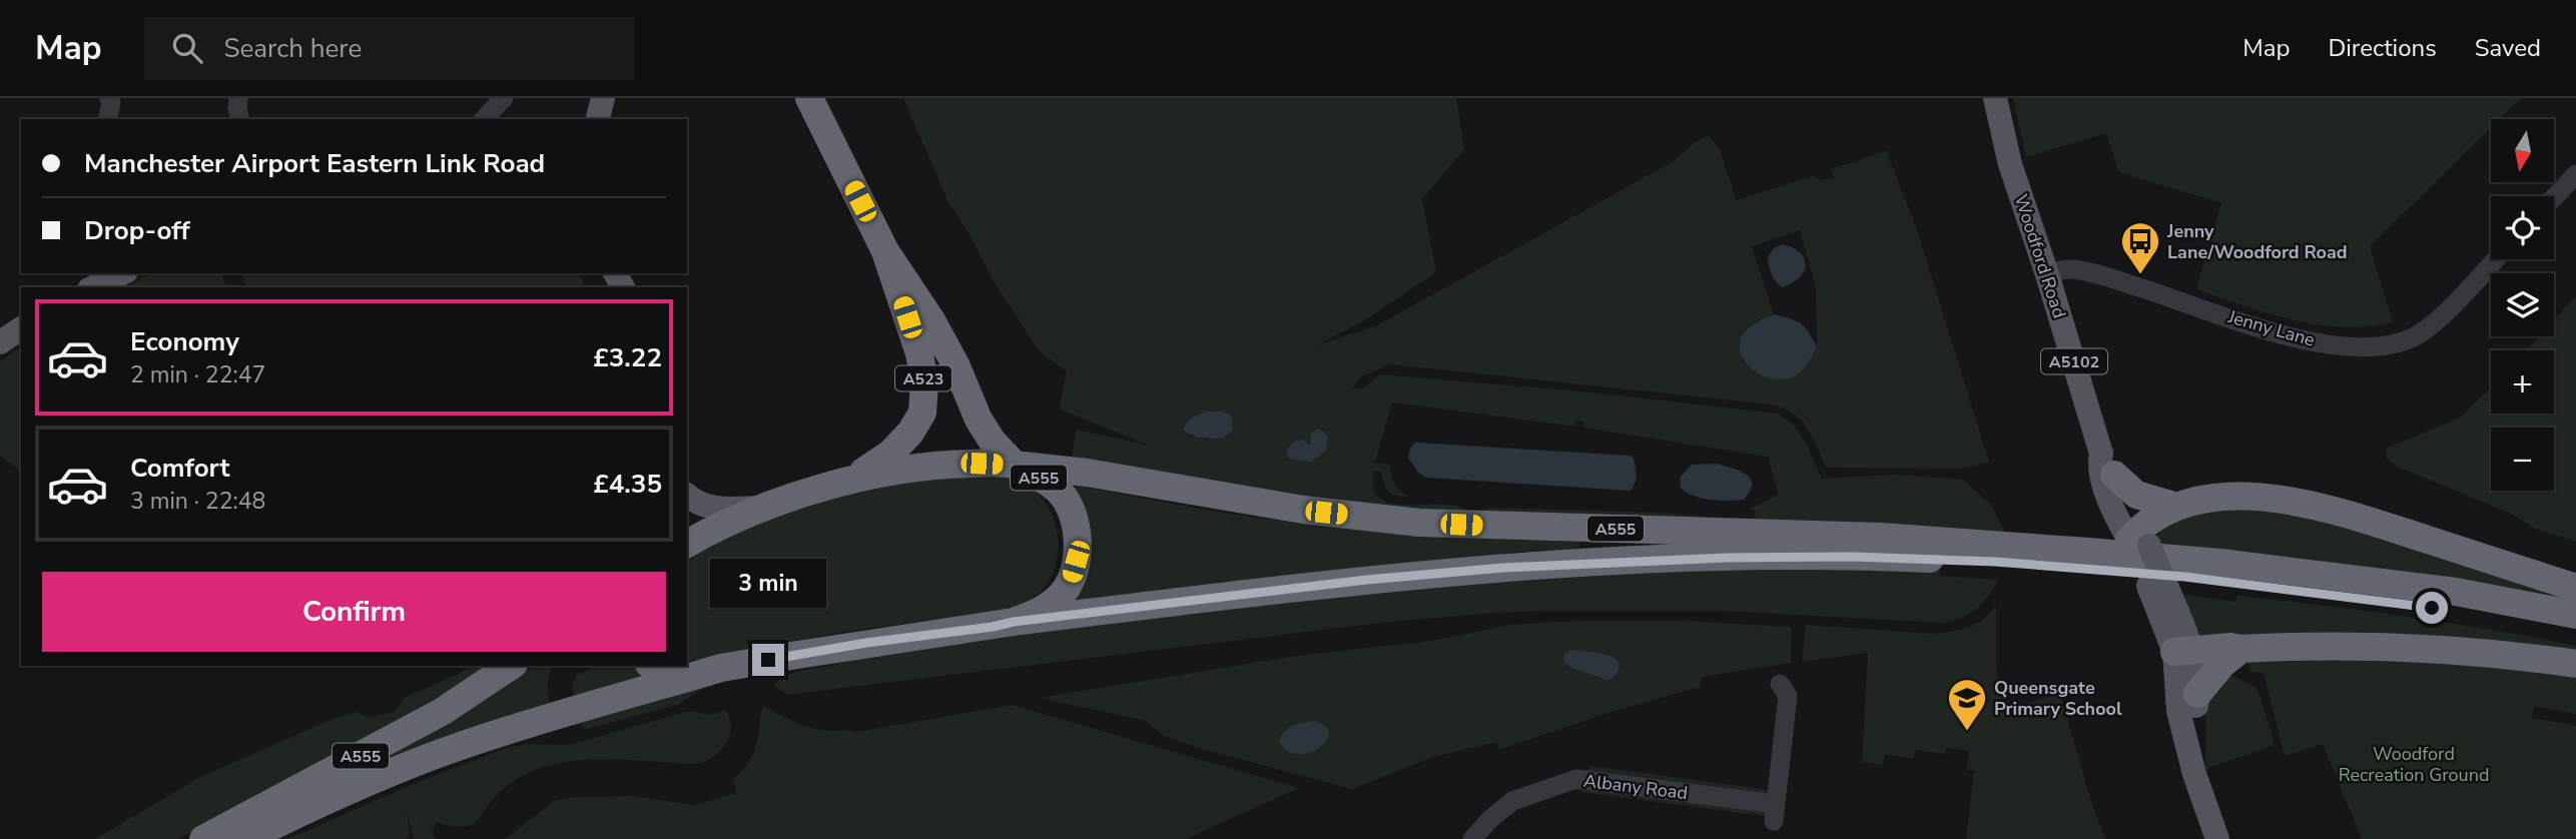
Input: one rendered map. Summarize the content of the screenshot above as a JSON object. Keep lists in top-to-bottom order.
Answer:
{
  "streets": {
    "highway": ["A523", "A555"],
    "main road": ["Woodford Road", "A5102"],
    "street": ["Jenny Lane", "Albany Road"]
  },
  "crossings": [
    ["Woodford Road", "Jenny Lane"],
    ["A523", "A555"]
  ],
  "parks": ["Woodford Recreation Ground"],
  "places": {
    "bus stop": ["Jenny Lane/Woodford Road"],
    "school or university": ["Queensgate Primary School"]
  },
  "north": "bottom",
  "page": {
    "header": "Map",
    "search": "Search here",
    "nav": ["Map", "Directions", "Saved"],
    "map_buttons": ["+", "−"],
    "banner": ["Manchester Airport Eastern Link Road", "Drop-off"],
    "list": [
      {
        "name": "Economy",
        "note": "2 min · 22:47",
        "value": "£3.22"
      },
      {
        "name": "Comfort",
        "note": "3 min · 22:48",
        "value": "£4.35"
      }
    ],
    "buttons": "Confirm",
    "bubble": "3 min"
  }
}
